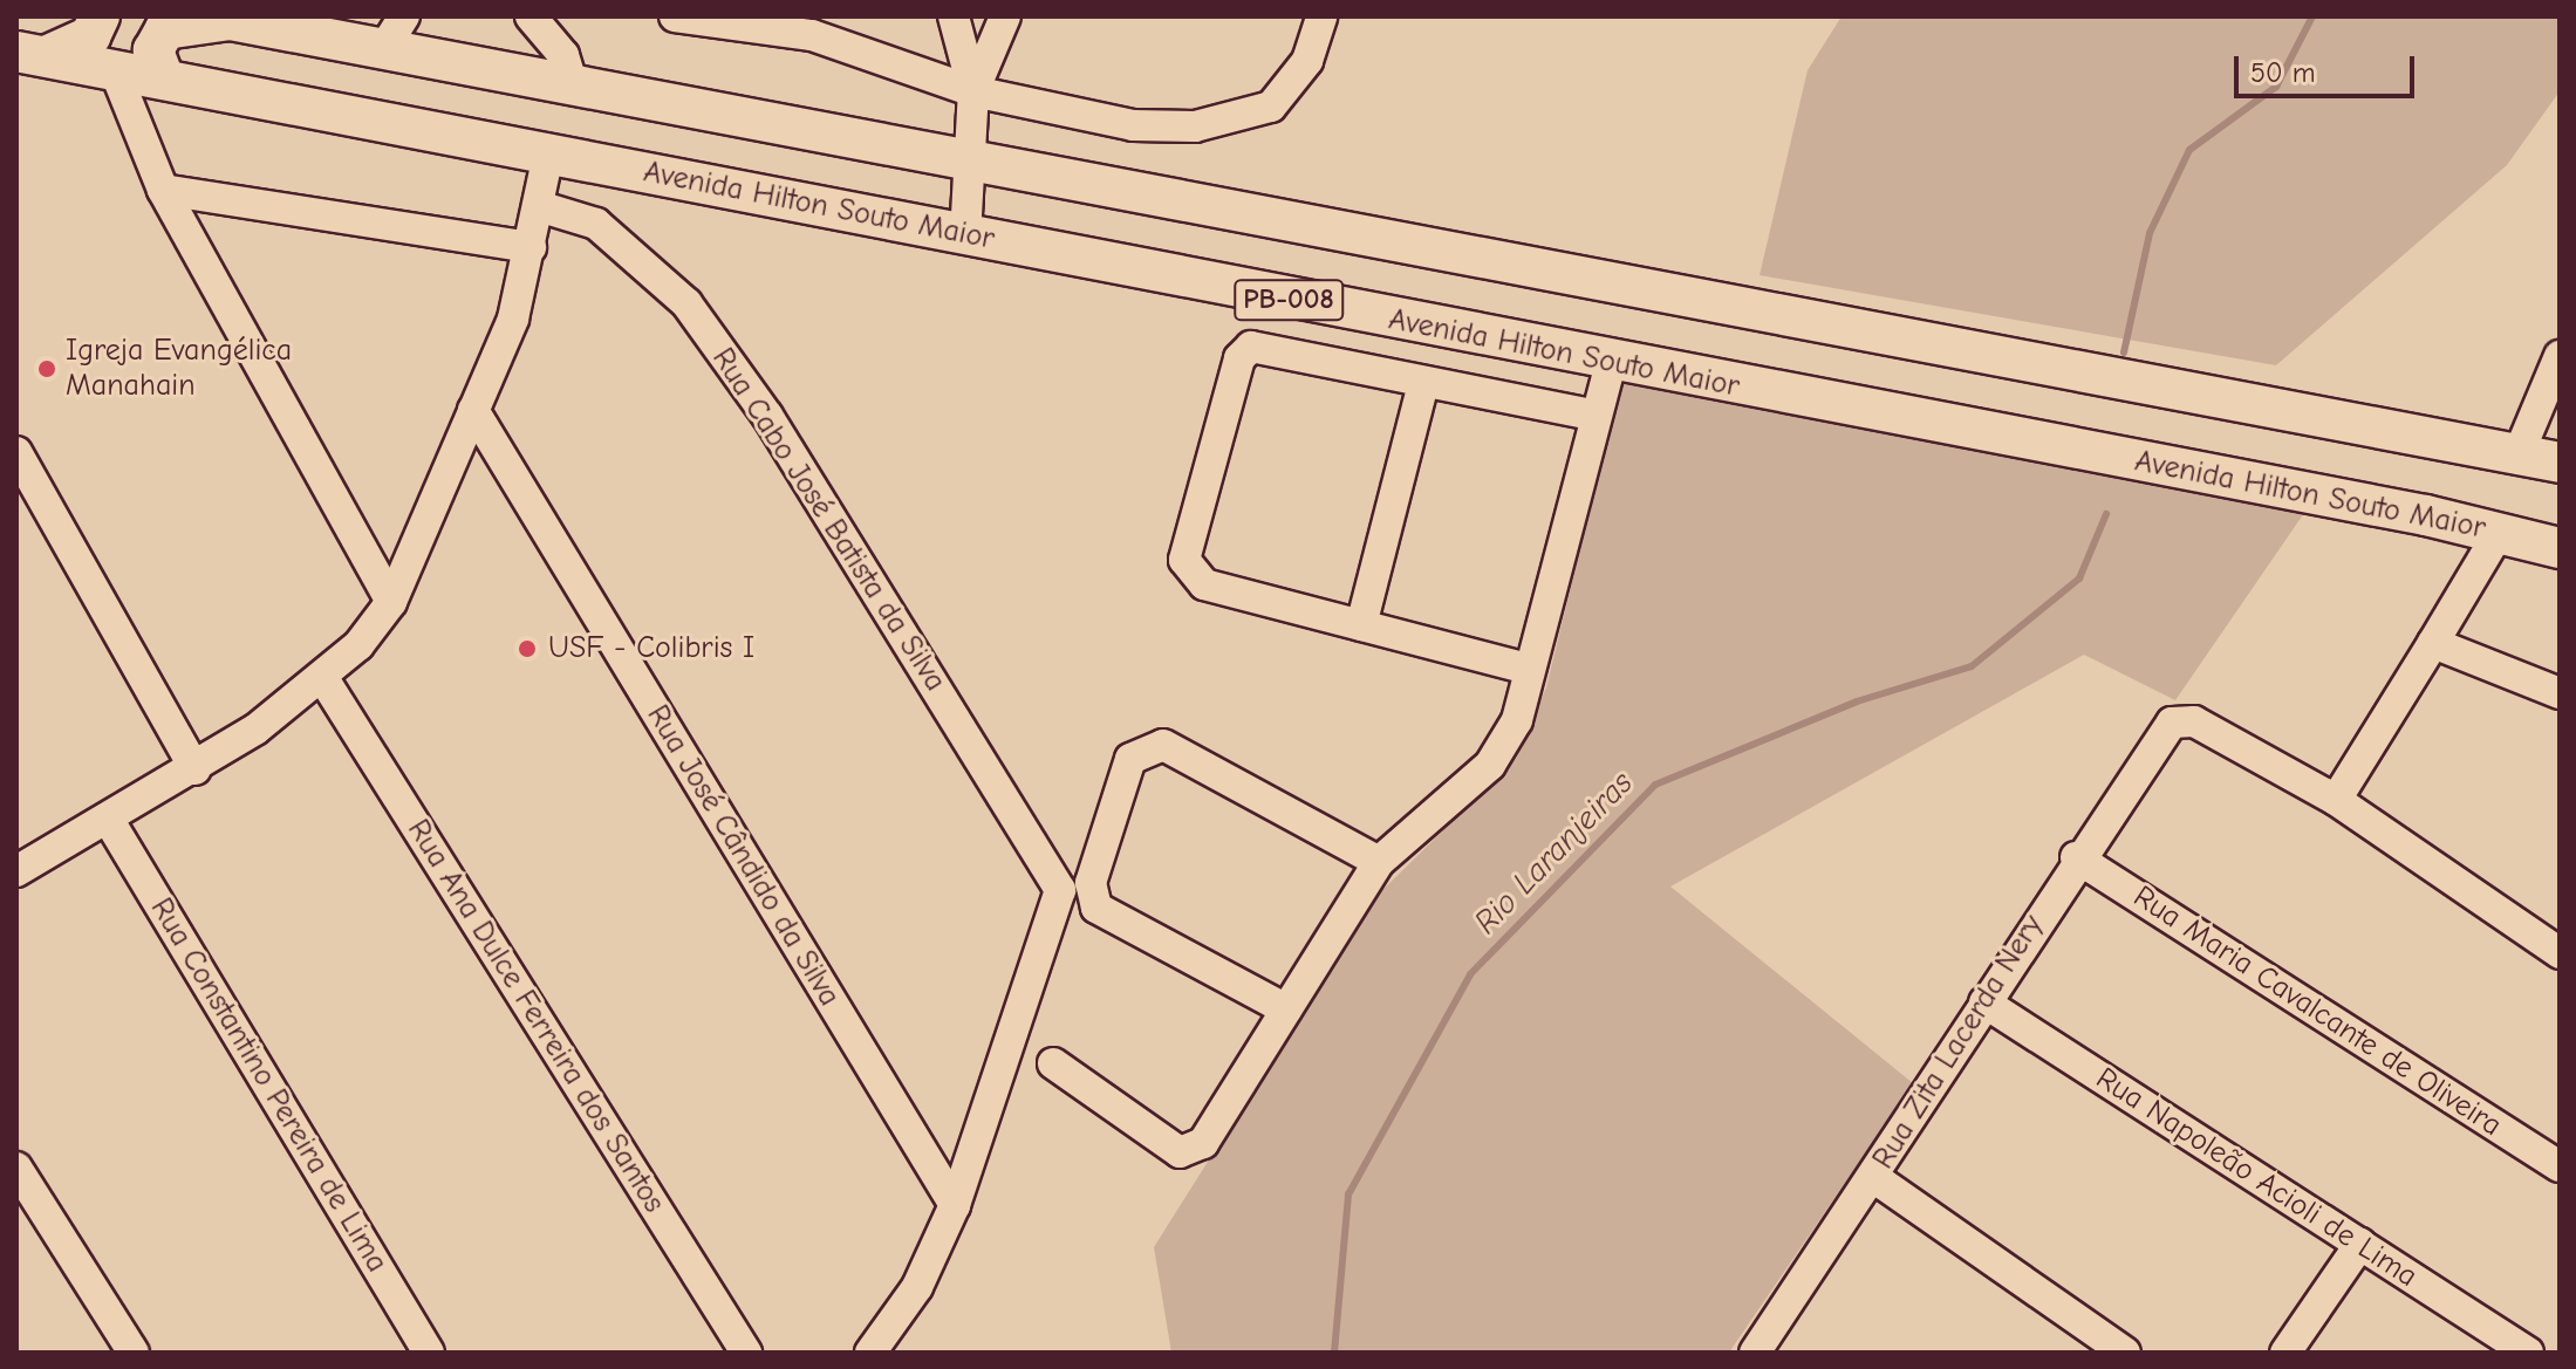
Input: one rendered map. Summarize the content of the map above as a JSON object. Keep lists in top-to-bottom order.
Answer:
{
  "streets": {
    "main road": ["Avenida Hilton Souto Maior", "PB-008"],
    "street": [
      "Rua Cabo José Batista da Silva",
      "Rua José Cândido da Silva",
      "Rua Maria Cavalcante de Oliveira",
      "Rua Ana Dulce Ferreira dos Santos",
      "Rua Zita Lacerda Nery",
      "Rua Constantino Pereira de Lima",
      "Rua Napoleão Acioli de Lima"
    ]
  },
  "crossings": [
    ["Rua Cabo José Batista da Silva", "Rua José Cândido da Silva"],
    ["Rua Maria Cavalcante de Oliveira", "Rua Zita Lacerda Nery"],
    ["Rua Zita Lacerda Nery", "Rua Napoleão Acioli de Lima"]
  ],
  "water": ["Rio Laranjeiras"],
  "places": ["Igreja Evangélica Manahain", "USF - Colibris I"],
  "scale_bar": "50 m"
}
